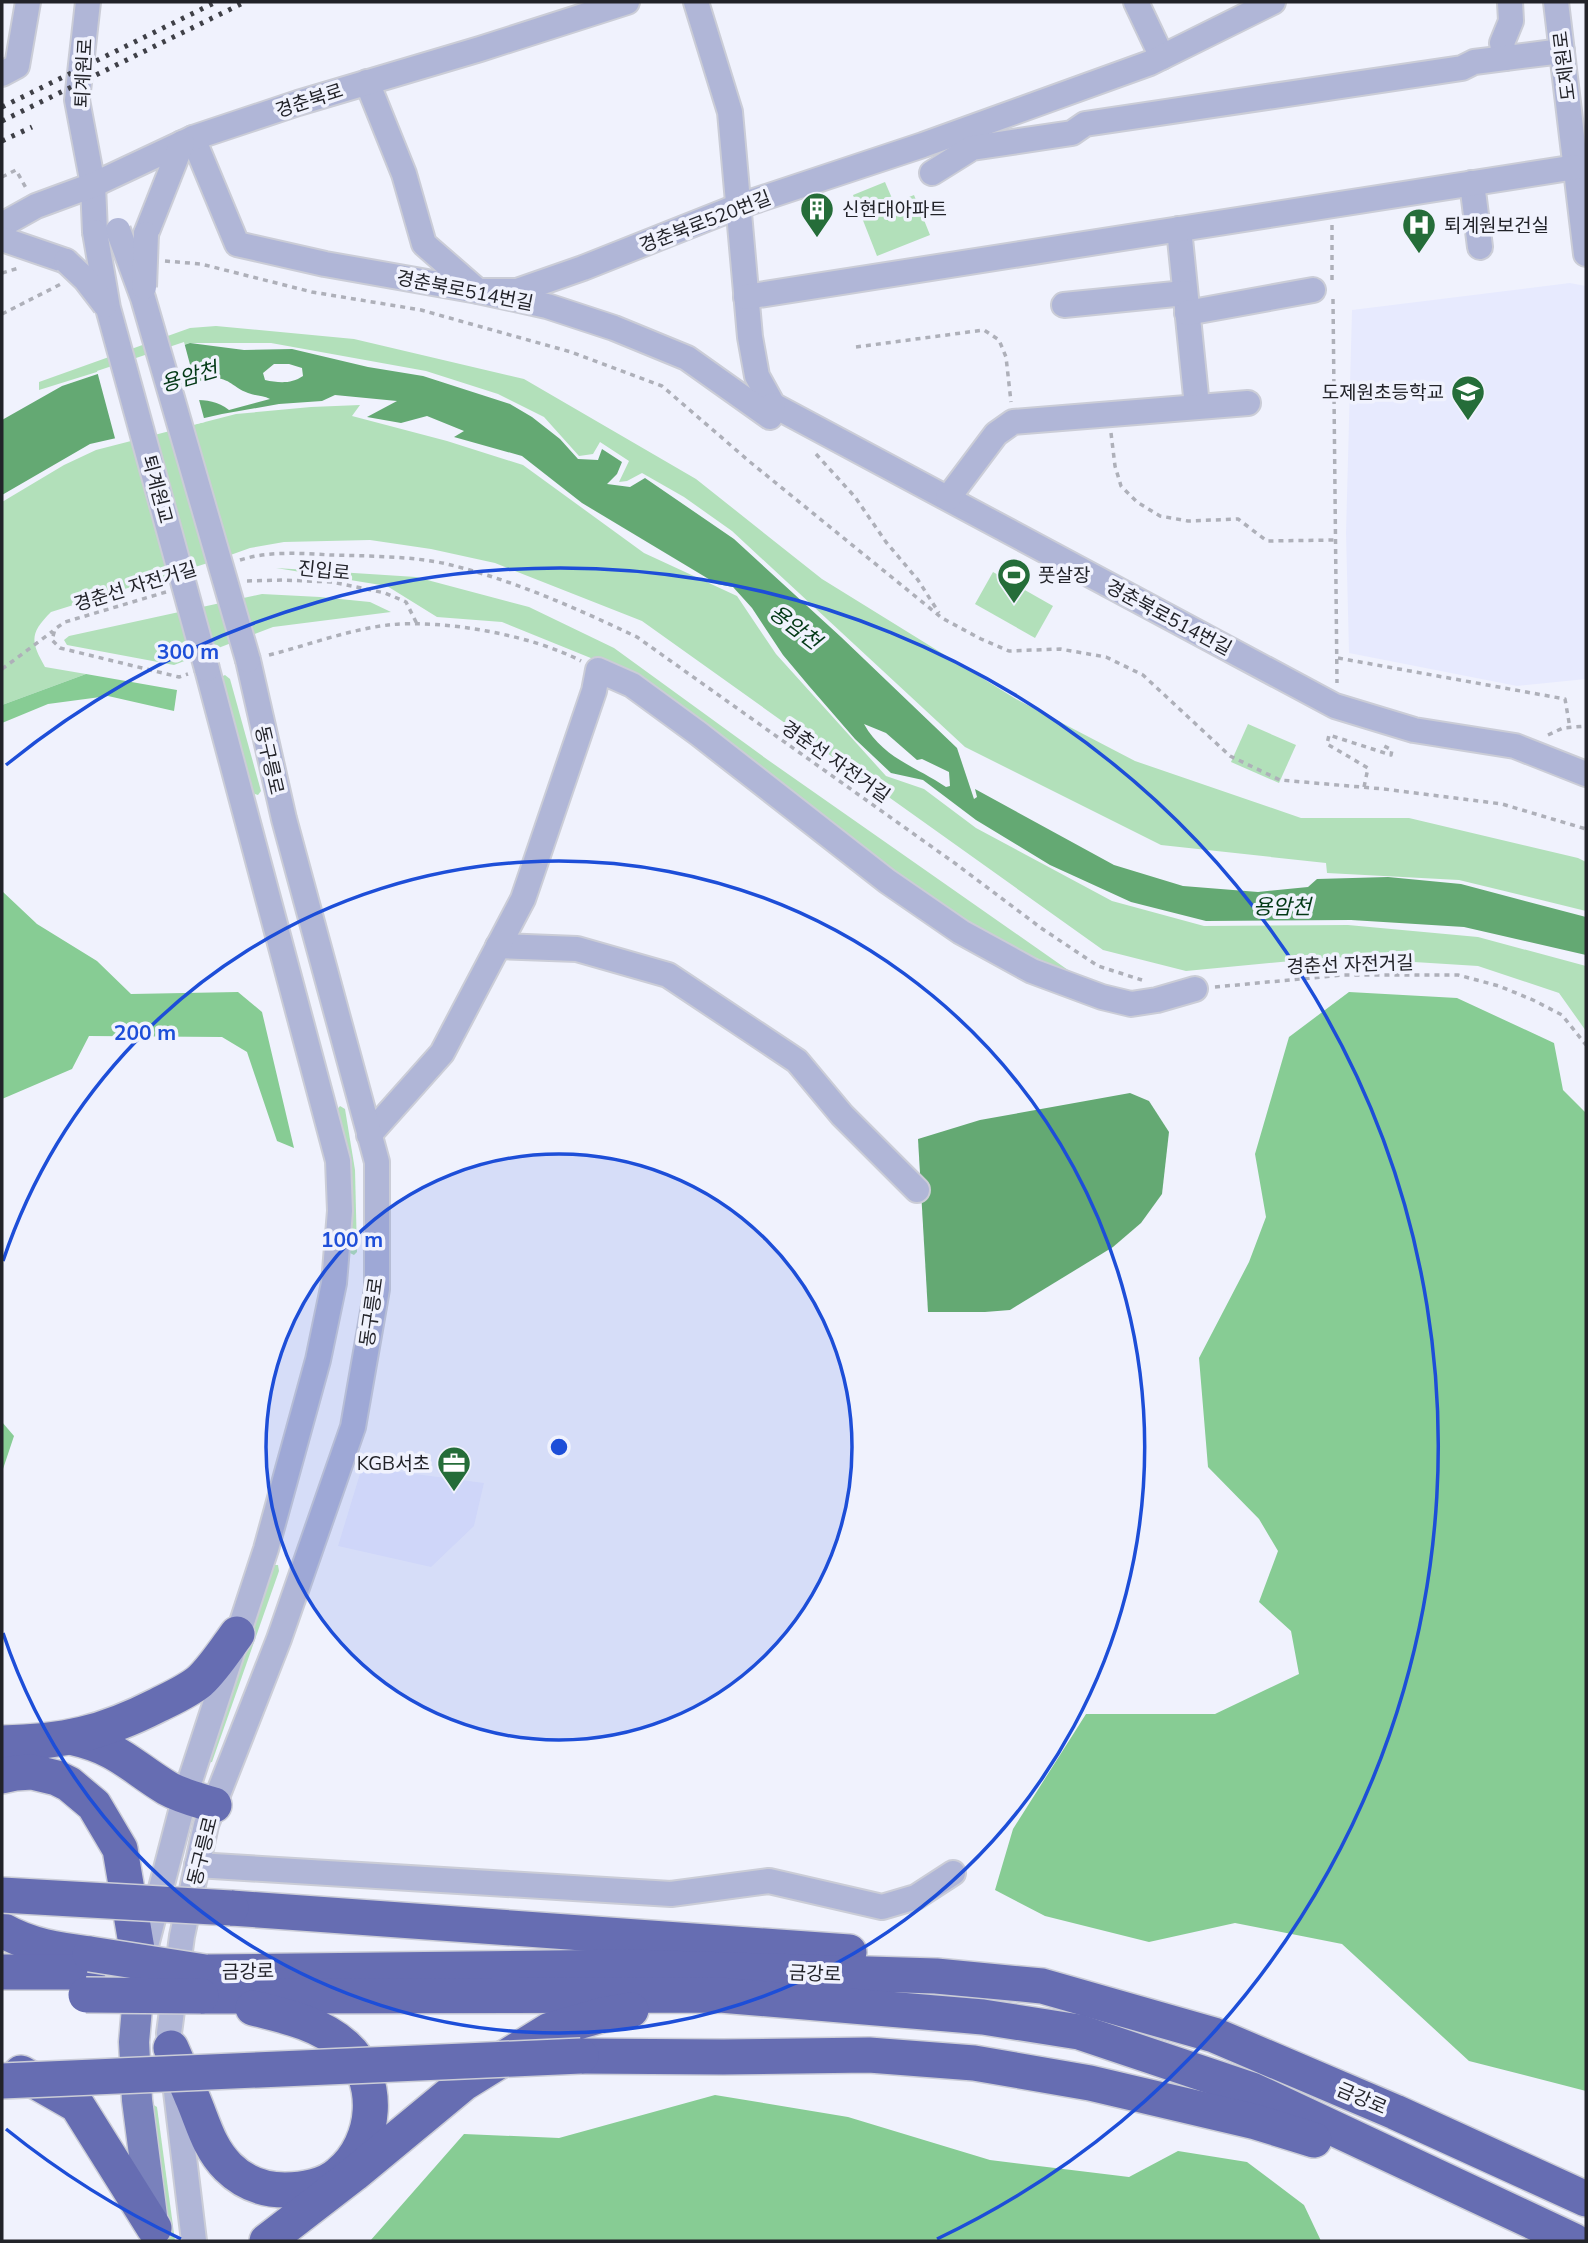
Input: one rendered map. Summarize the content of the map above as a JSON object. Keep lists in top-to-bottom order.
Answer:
{
  "streets": {
    "highway": ["금강로"],
    "main road": ["동구릉로"],
    "street": [
      "도제원로",
      "퇴계원로",
      "경춘북로",
      "경춘북로520번길",
      "경춘북로514번길",
      "퇴계원교"
    ],
    "path": ["진입로", "경춘선 자전거길"]
  },
  "crossings": [
    ["퇴계원로", "경춘북로"],
    ["퇴계원로", "퇴계원교"],
    ["퇴계원로", "동구릉로"],
    ["경춘북로", "경춘북로514번길"],
    ["경춘북로520번길", "경춘북로514번길"],
    ["퇴계원교", "경춘선 자전거길"],
    ["퇴계원교", "동구릉로"],
    ["경춘선 자전거길", "동구릉로"]
  ],
  "water": ["용암천"],
  "places": {
    "building": ["신현대아파트"],
    "hospital": ["퇴계원보건실"],
    "school or university": ["도제원초등학교"],
    "sports": ["풋살장"],
    "office": ["KGB서초"]
  },
  "rings": ["300 m", "200 m", "100 m"]
}
